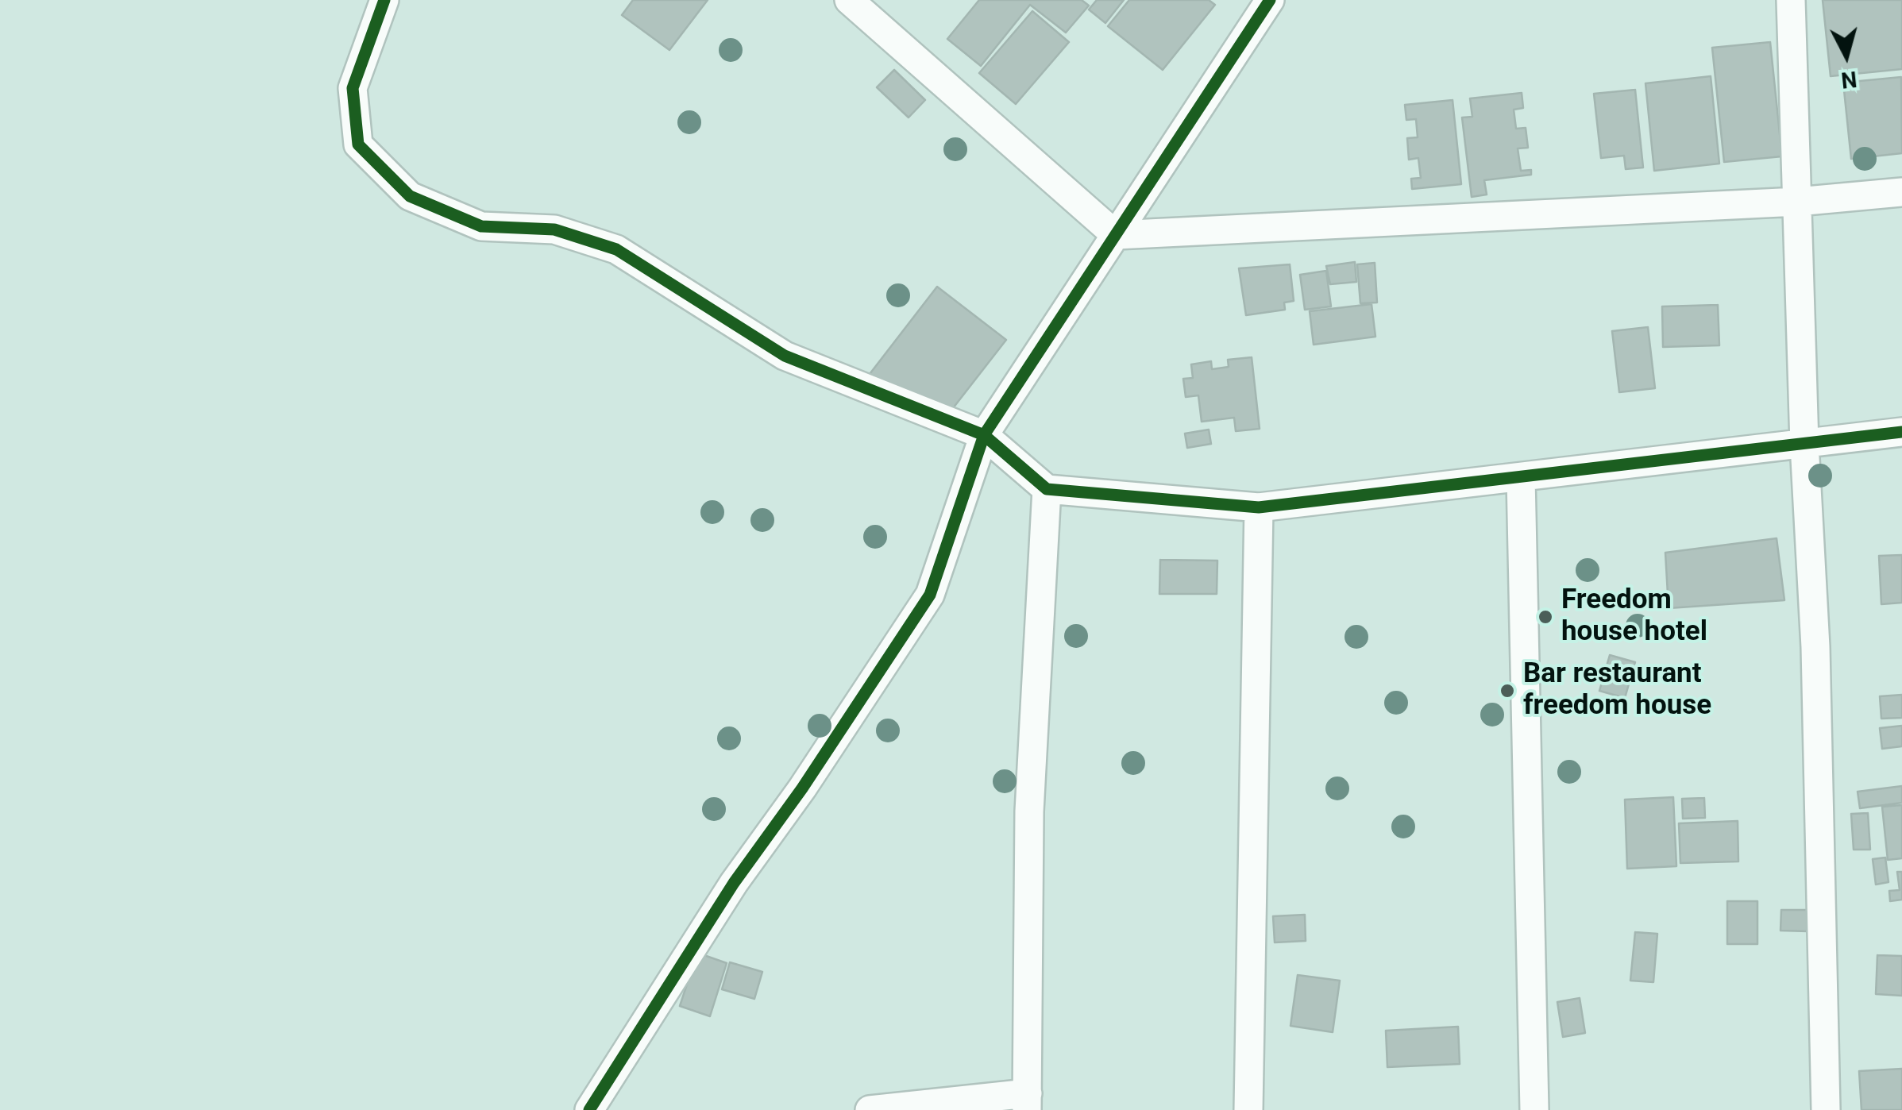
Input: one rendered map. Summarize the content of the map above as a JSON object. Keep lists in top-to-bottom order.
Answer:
{
  "places": ["Freedom house hotel", "Bar restaurant freedom house"],
  "north": "bottom"
}
